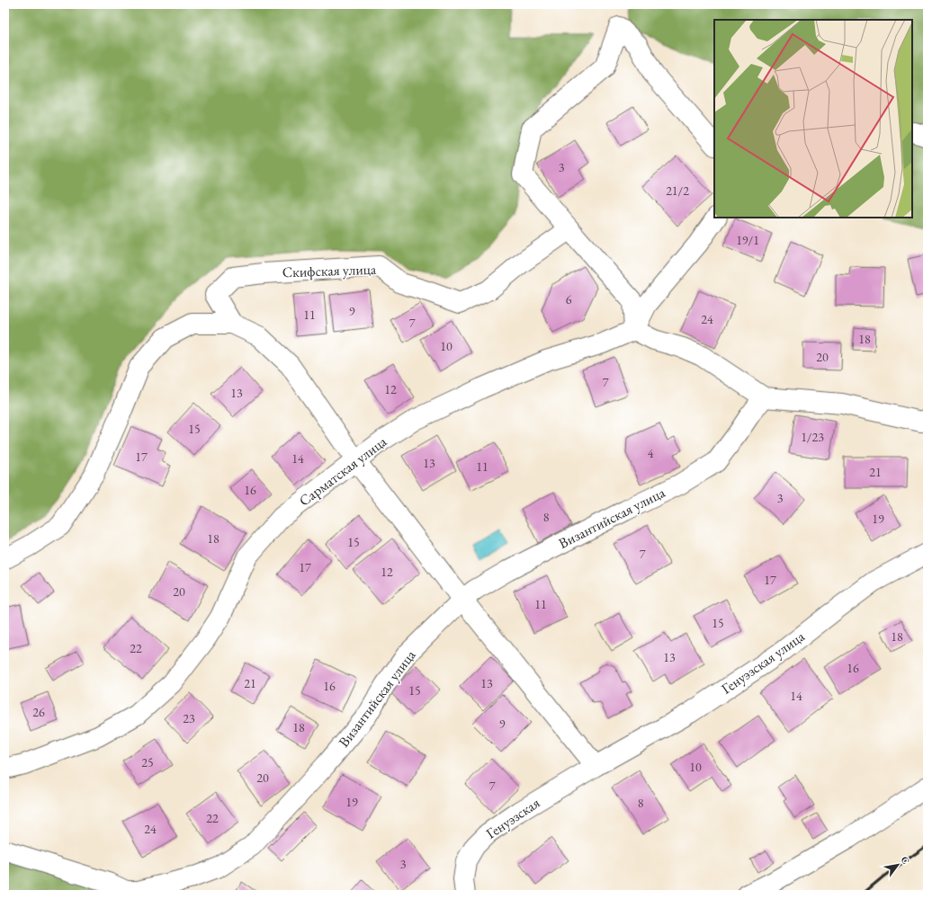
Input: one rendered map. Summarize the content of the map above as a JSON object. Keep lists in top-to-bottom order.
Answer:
{
  "streets": {
    "street": [
      "Скифская улица",
      "Сарматская улица",
      "Византийская улица",
      "Генуэзская улица",
      "Генуэзская"
    ]
  },
  "crossings": [
    ["Генуэзская улица", "Генуэзская"]
  ],
  "house_numbers": [
    "3",
    "21/2",
    "19/1",
    "6",
    "9",
    "11",
    "24",
    "7",
    "18",
    "10",
    "20",
    "7",
    "12",
    "13",
    "15",
    "1/23",
    "4",
    "17",
    "14",
    "13",
    "11",
    "21",
    "16",
    "3",
    "8",
    "19",
    "18",
    "15",
    "7",
    "17",
    "12",
    "17",
    "20",
    "11",
    "15",
    "18",
    "22",
    "13",
    "16",
    "21",
    "13",
    "16",
    "15",
    "14",
    "26",
    "23",
    "9",
    "18",
    "25",
    "10",
    "20",
    "7",
    "19",
    "8",
    "22",
    "24",
    "3"
  ],
  "north": "top right"
}
